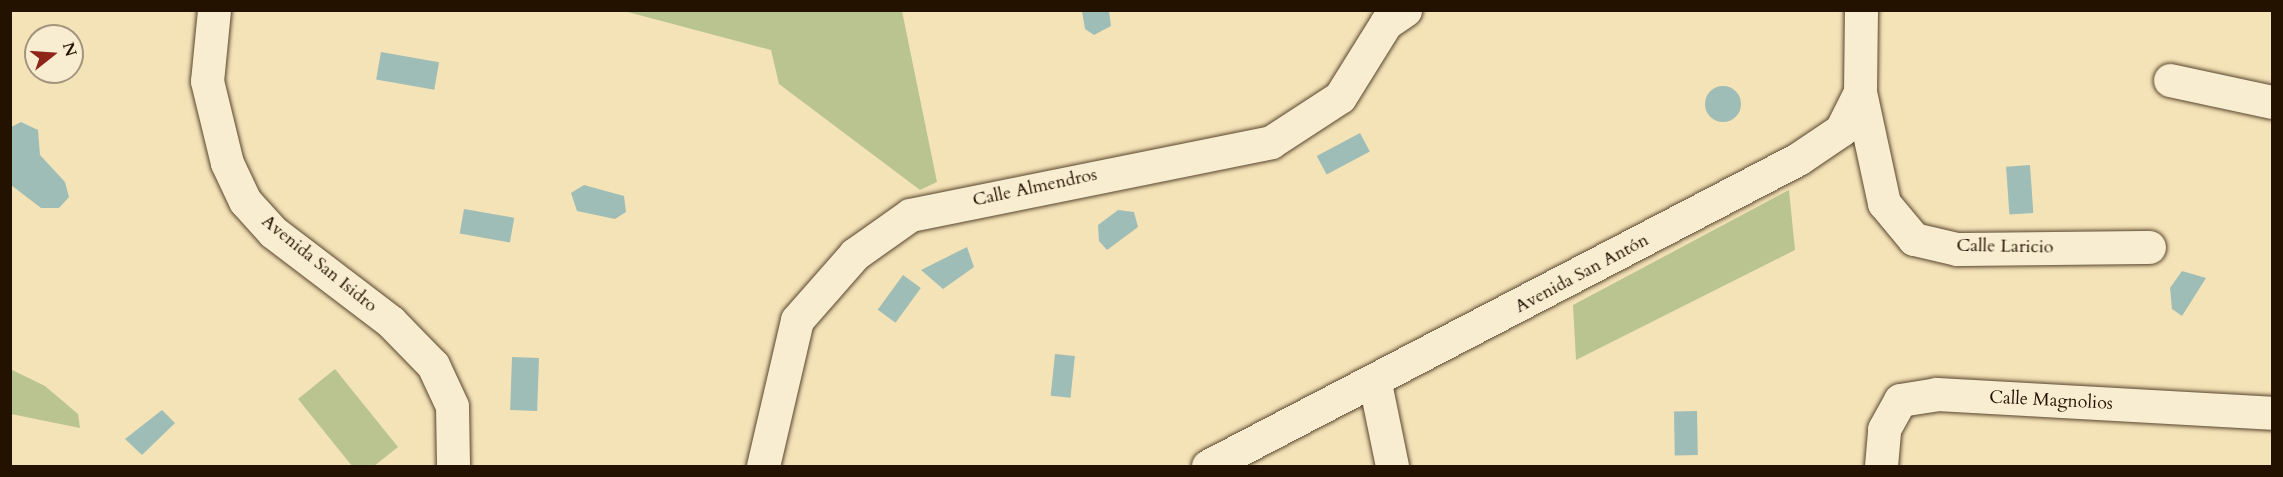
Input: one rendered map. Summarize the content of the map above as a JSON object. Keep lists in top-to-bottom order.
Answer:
{
  "streets": {
    "street": [
      "Calle Almendros",
      "Calle Laricio",
      "Avenida San Isidro",
      "Avenida San Antón",
      "Calle Magnolios"
    ]
  },
  "crossings": [
    ["Calle Laricio", "Avenida San Antón"]
  ],
  "north": "right"
}
